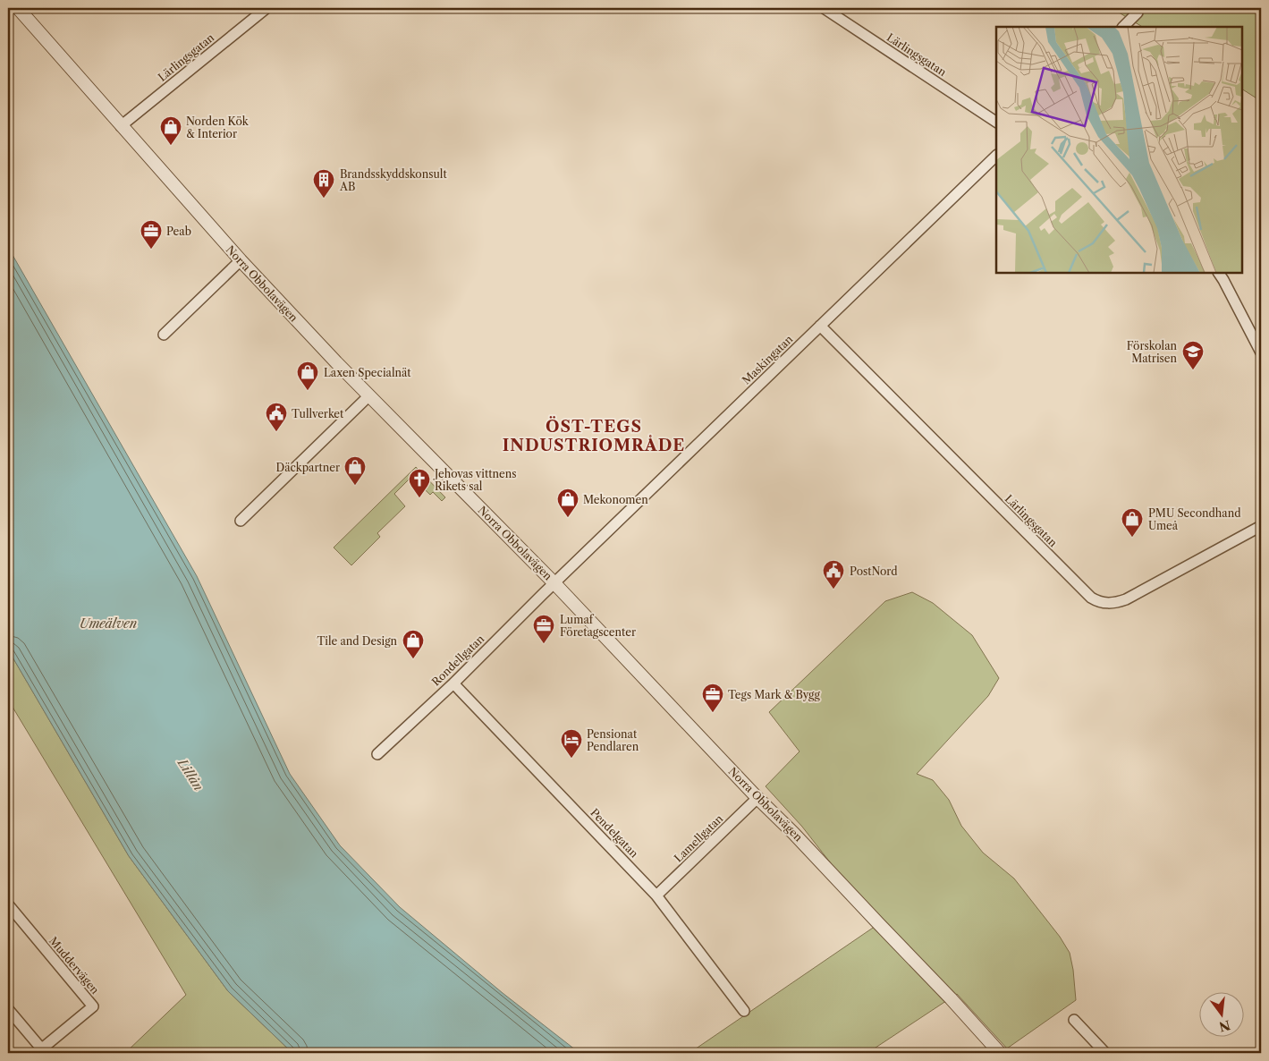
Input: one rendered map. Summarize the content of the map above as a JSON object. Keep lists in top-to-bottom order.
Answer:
{
  "streets": {
    "street": [
      "Lärlingsgatan",
      "Norra Obbolavägen",
      "Maskingatan",
      "Rondellgatan",
      "Pendelgatan",
      "Lamellgatan",
      "Muddervägen"
    ]
  },
  "crossings": [
    ["Lärlingsgatan", "Norra Obbolavägen"],
    ["Lärlingsgatan", "Maskingatan"],
    ["Norra Obbolavägen", "Maskingatan"],
    ["Norra Obbolavägen", "Rondellgatan"],
    ["Norra Obbolavägen", "Lamellgatan"],
    ["Maskingatan", "Rondellgatan"],
    ["Rondellgatan", "Pendelgatan"],
    ["Pendelgatan", "Lamellgatan"]
  ],
  "districts": ["ÖST-TEGS INDUSTRIOMRÅDE"],
  "water": ["Umeälven", "Lillån"],
  "places": {
    "shop": [
      "Norden Kök & Interior",
      "Laxen Specialnät",
      "Däckpartner",
      "Mekonomen",
      "PMU Secondhand Umeå",
      "Tile and Design"
    ],
    "building": ["Brandsskyddskonsult AB"],
    "office": ["Peab", "Lumaf Företagscenter", "Tegs Mark & Bygg"],
    "school or university": ["Förskolan Matrisen"],
    "public building": ["Tullverket", "PostNord"],
    "church": ["Jehovas vittnens Rikets sal"],
    "hotel": ["Pensionat Pendlaren"]
  },
  "north": "bottom"
}
